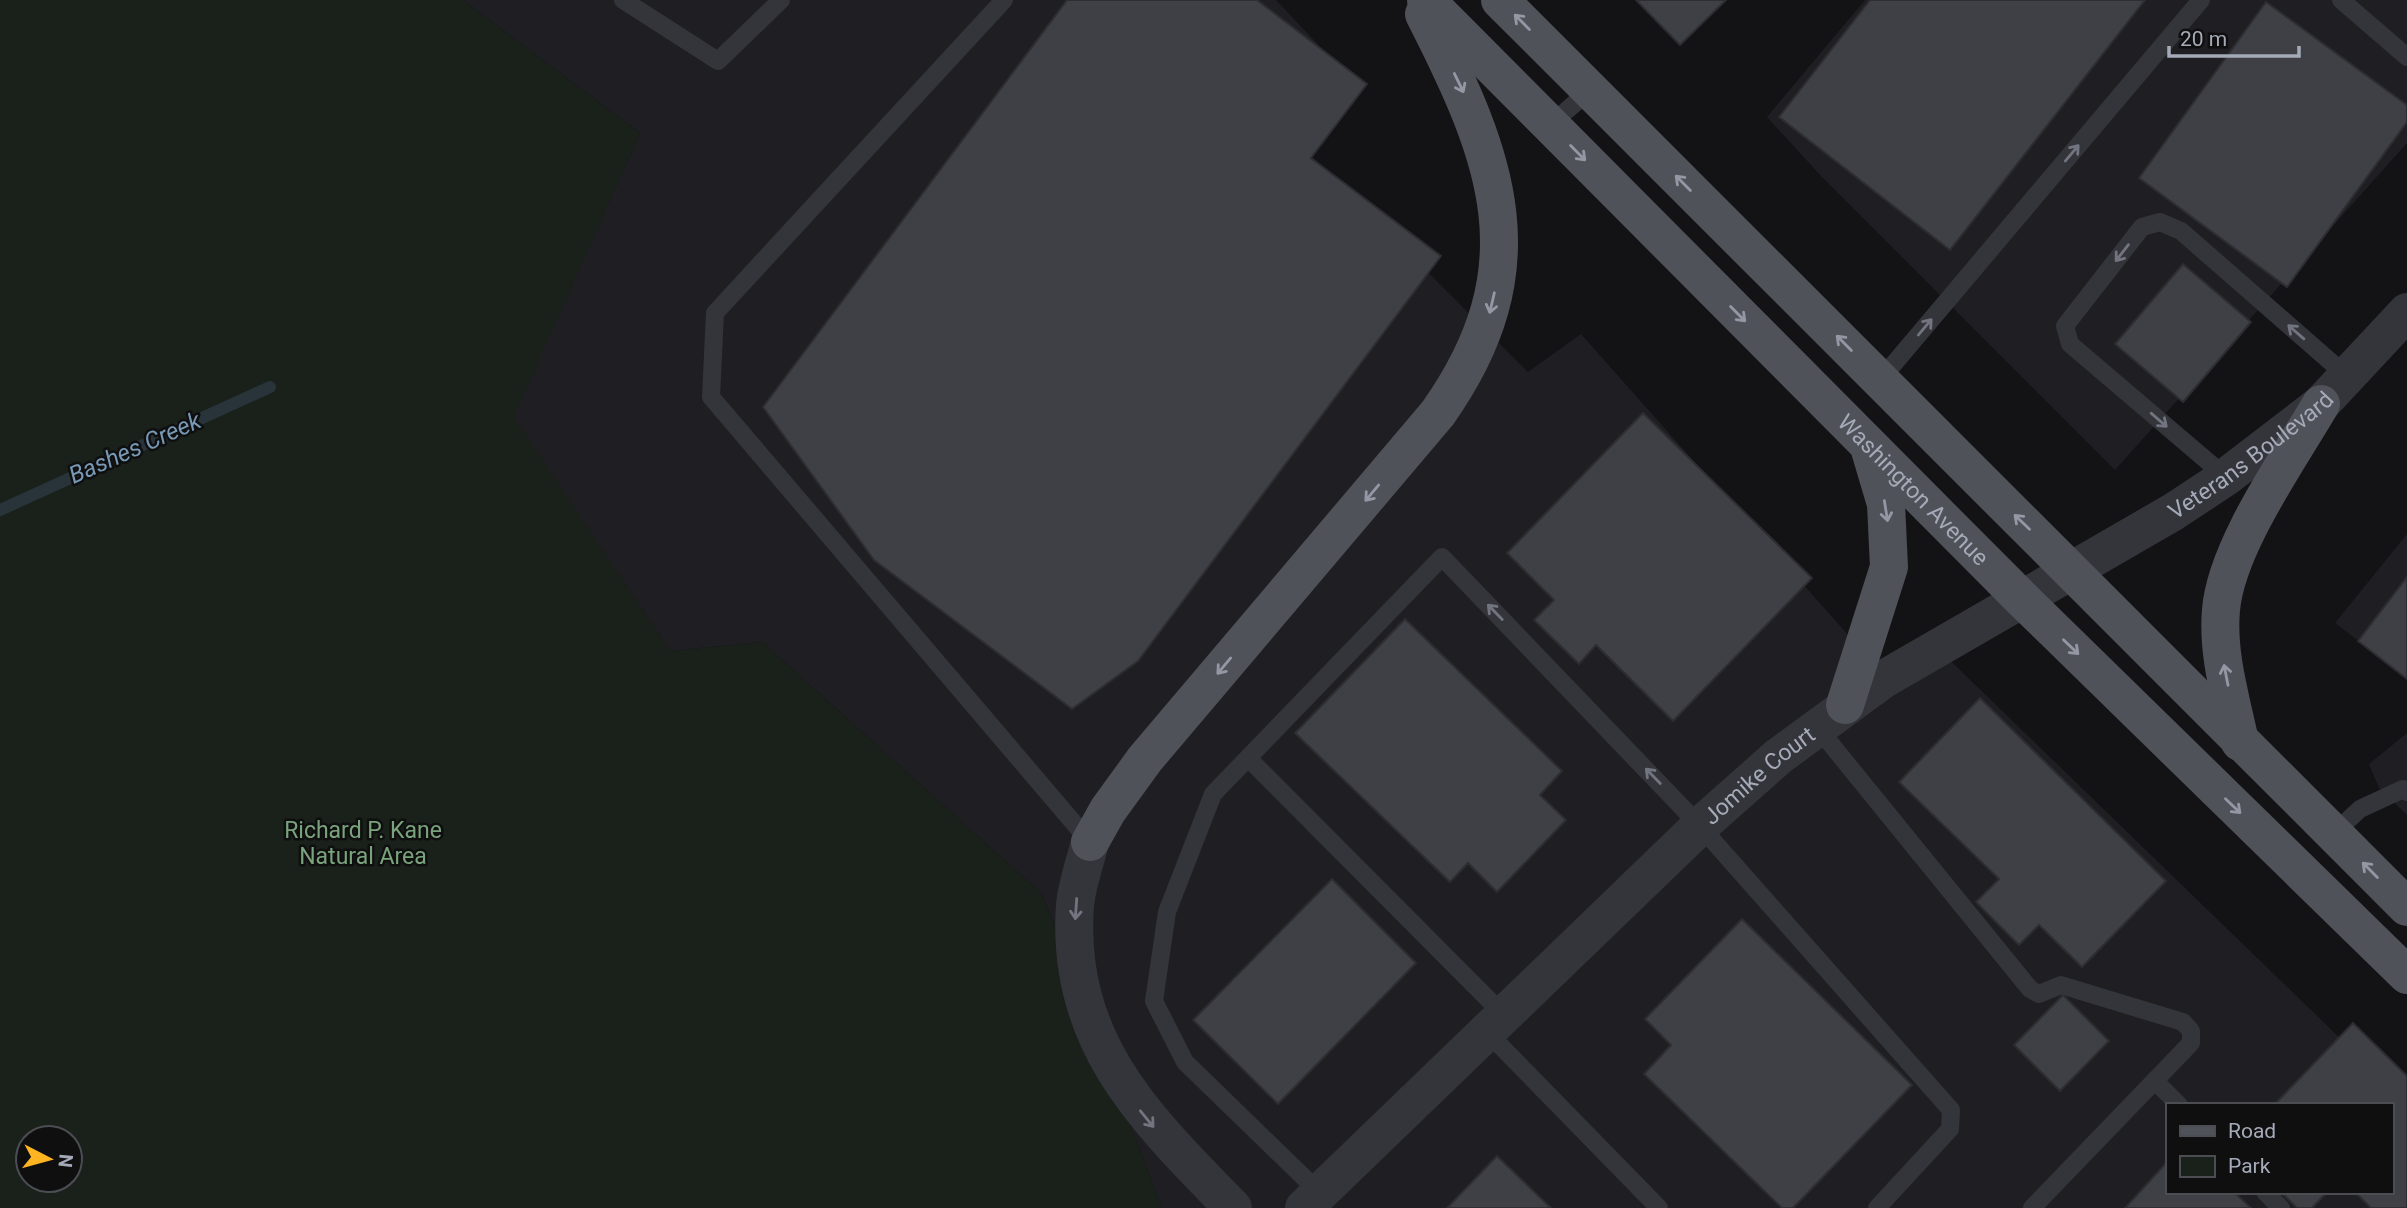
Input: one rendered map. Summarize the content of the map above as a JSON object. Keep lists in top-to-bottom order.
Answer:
{
  "streets": {
    "main road": ["Washington Avenue"],
    "street": ["Veterans Boulevard", "Jomike Court"]
  },
  "crossings": [
    ["Veterans Boulevard", "Jomike Court"],
    ["Washington Avenue", "Jomike Court"]
  ],
  "water": ["Bashes Creek"],
  "parks": ["Richard P. Kane Natural Area"],
  "legend": ["Road", "Park"],
  "scale_bar": "20 m",
  "north": "right"
}
